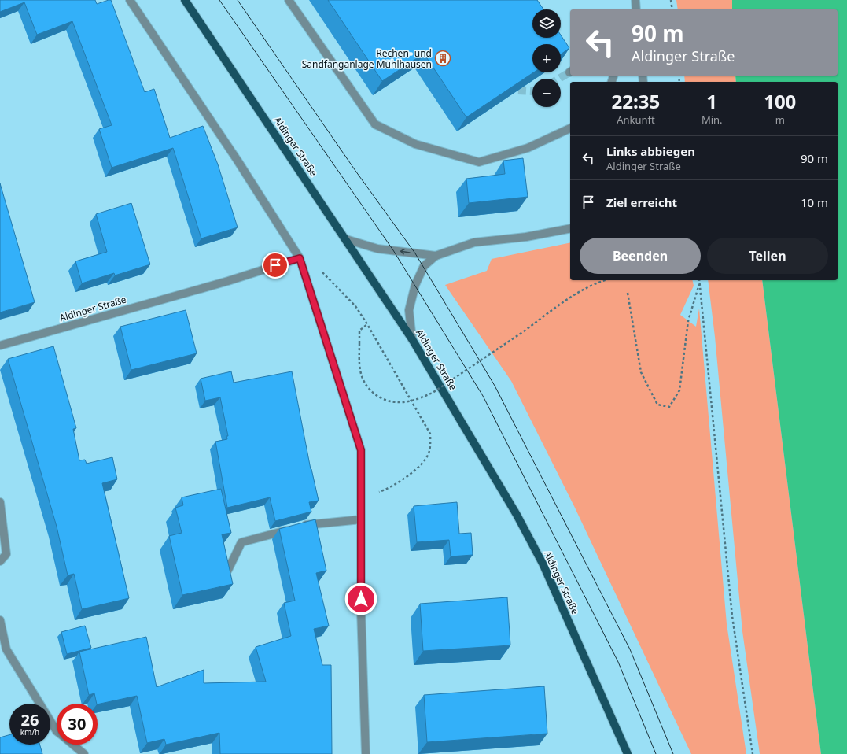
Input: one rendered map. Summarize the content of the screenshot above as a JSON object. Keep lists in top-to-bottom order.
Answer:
{
  "streets": {
    "main road": ["Aldinger Straße"]
  },
  "places": {
    "building": ["Rechen- und Sandfanganlage Mühlhausen"]
  },
  "page": {
    "map_buttons": ["+", "−"],
    "turn": ["90 m", "Aldinger Straße"],
    "eta": [
      "22:35",
      "Ankunft",
      "1",
      "Min.",
      "100",
      "m"
    ],
    "list": [
      {
        "name": "Links abbiegen",
        "note": "Aldinger Straße",
        "value": "90 m"
      },
      {
        "name": "Ziel erreicht",
        "value": "10 m"
      }
    ],
    "buttons": ["Beenden", "Teilen"],
    "speed": "26 km/h",
    "limit": "30"
  }
}
